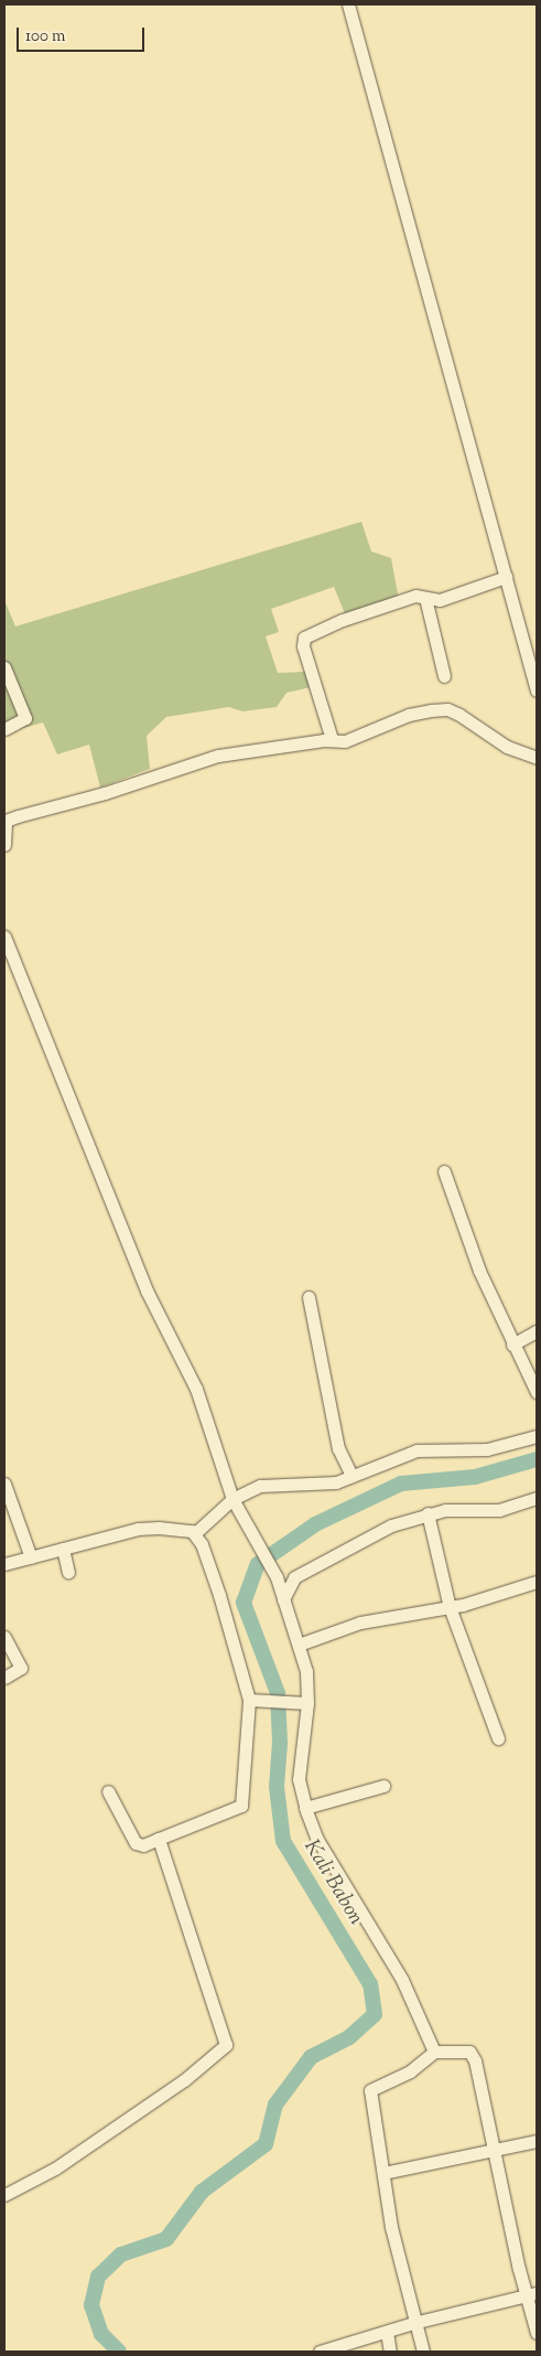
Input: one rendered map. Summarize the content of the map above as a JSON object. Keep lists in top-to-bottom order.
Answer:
{
  "water": ["Kali Babon"],
  "scale_bar": "100 m"
}
